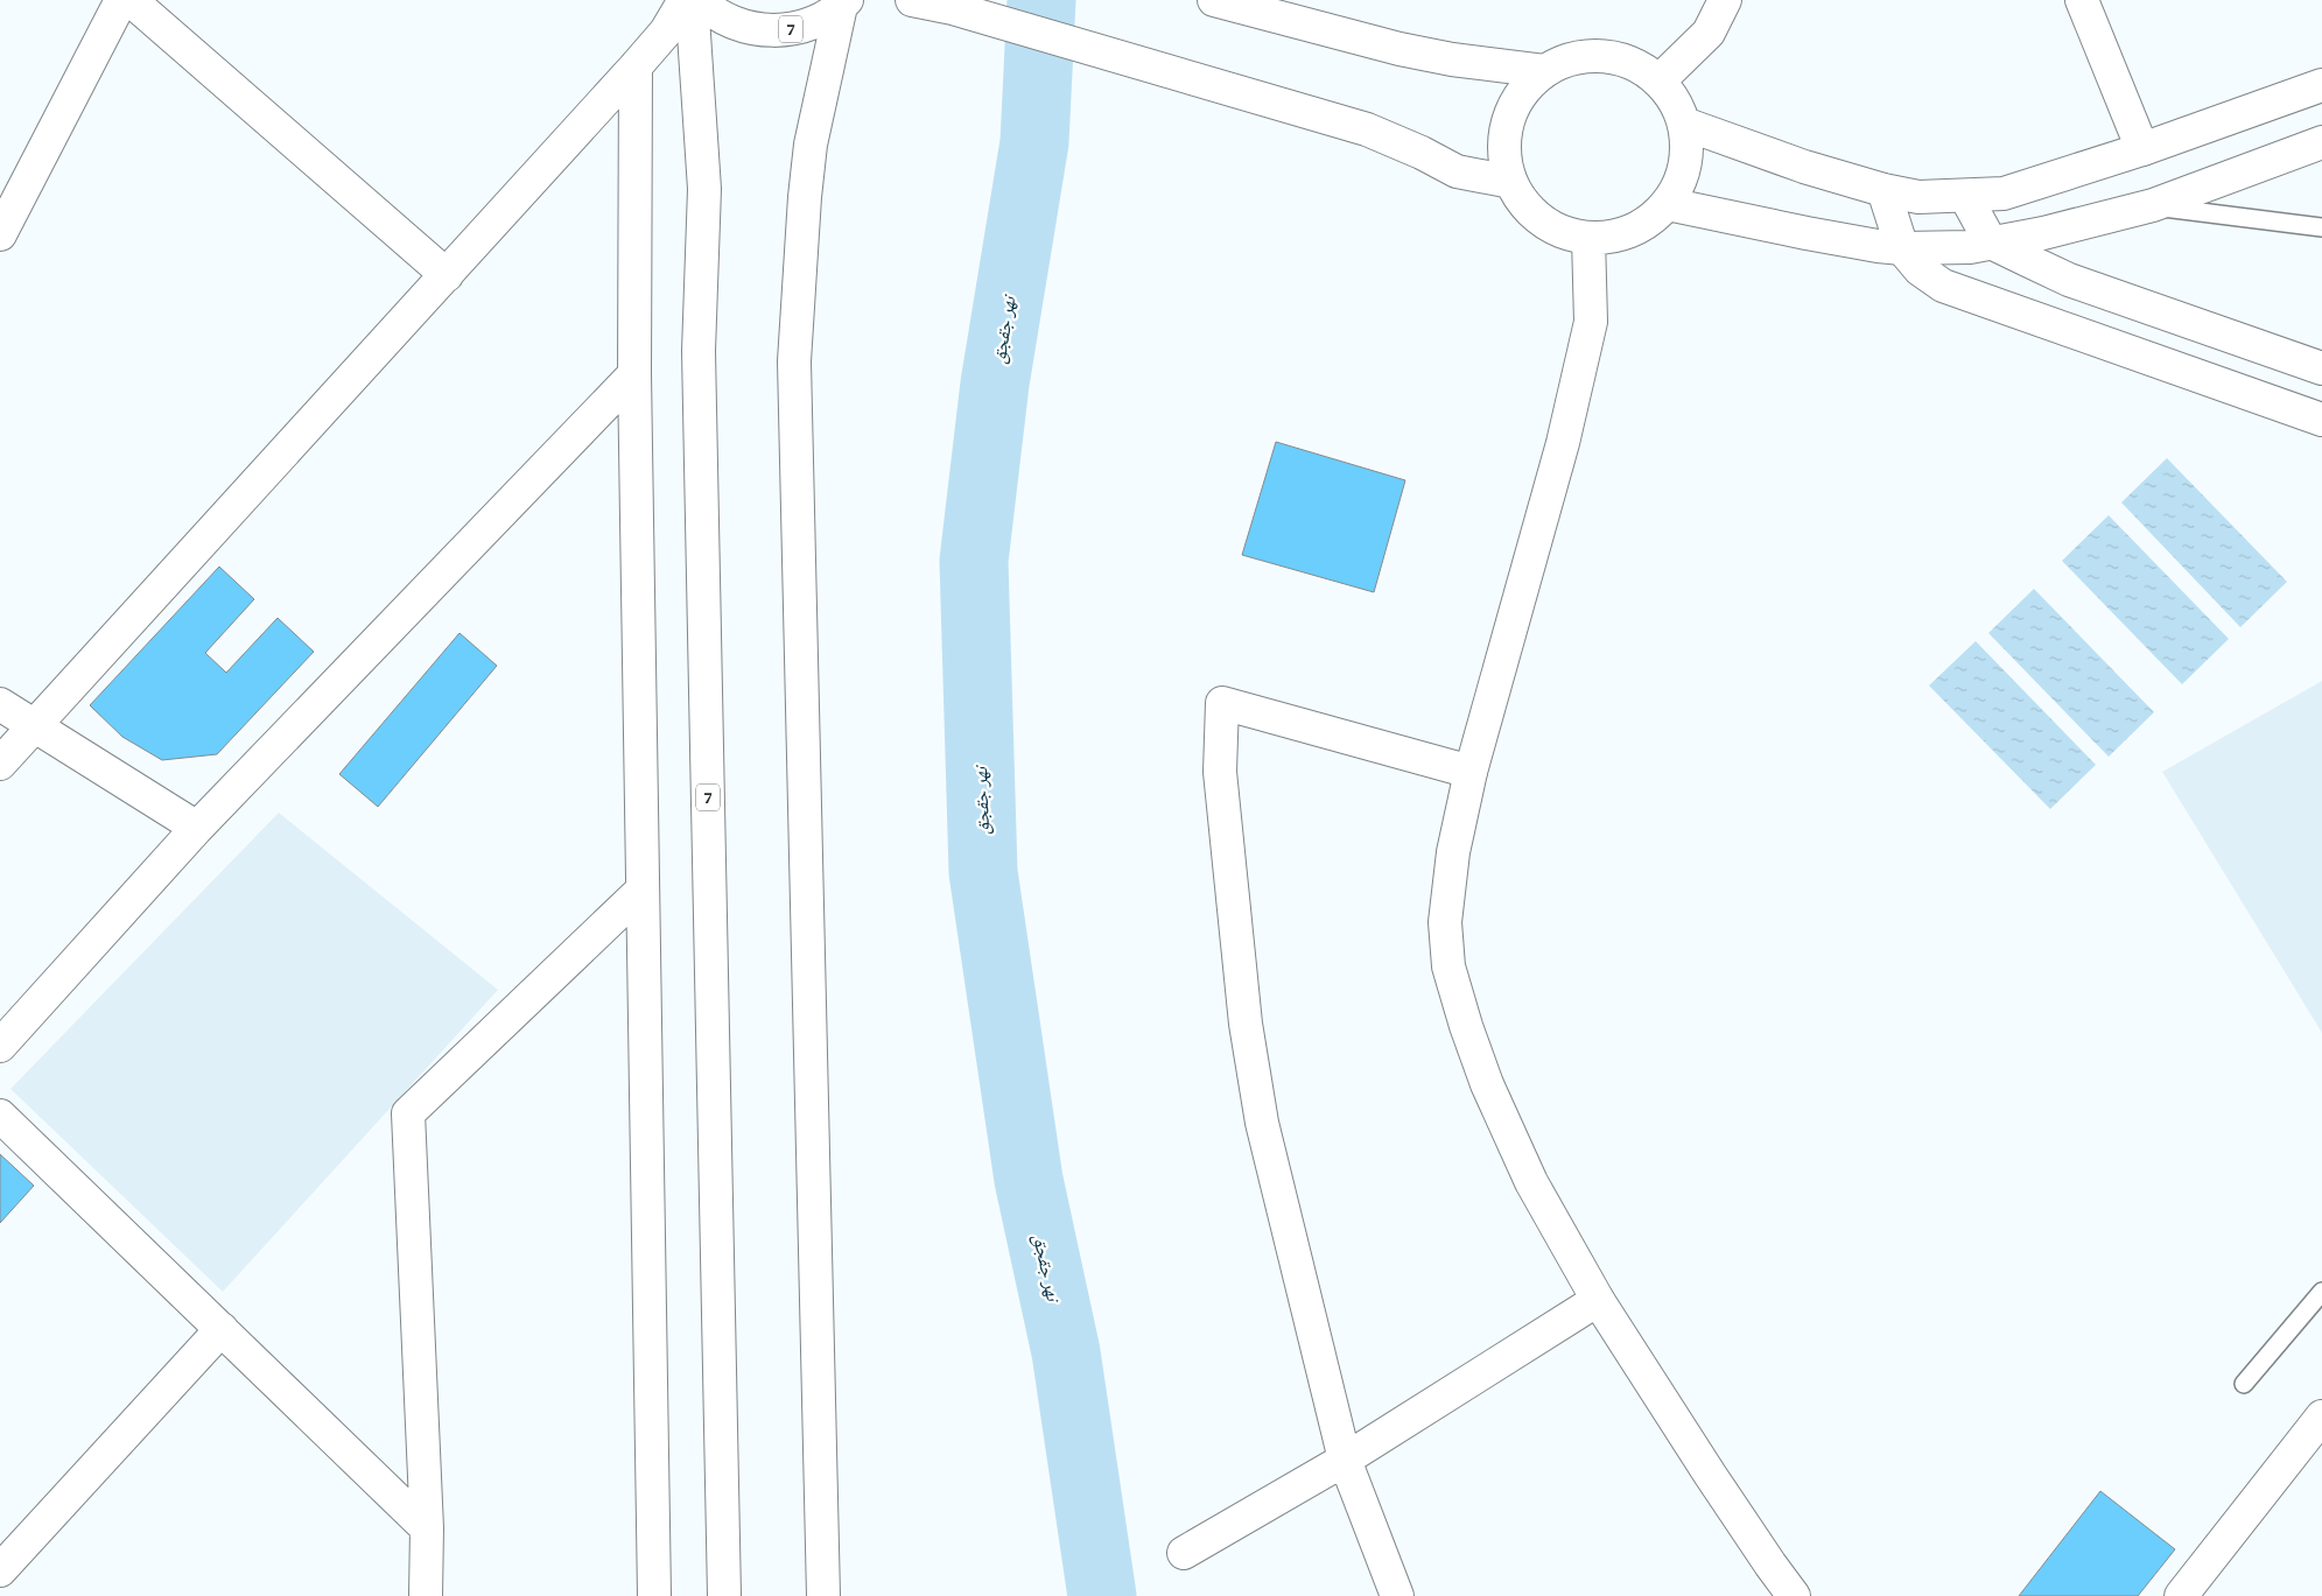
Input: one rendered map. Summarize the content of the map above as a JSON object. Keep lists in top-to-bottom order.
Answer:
{
  "streets": {
    "main road": ["7"]
  },
  "water": ["نهر جقجق"]
}
